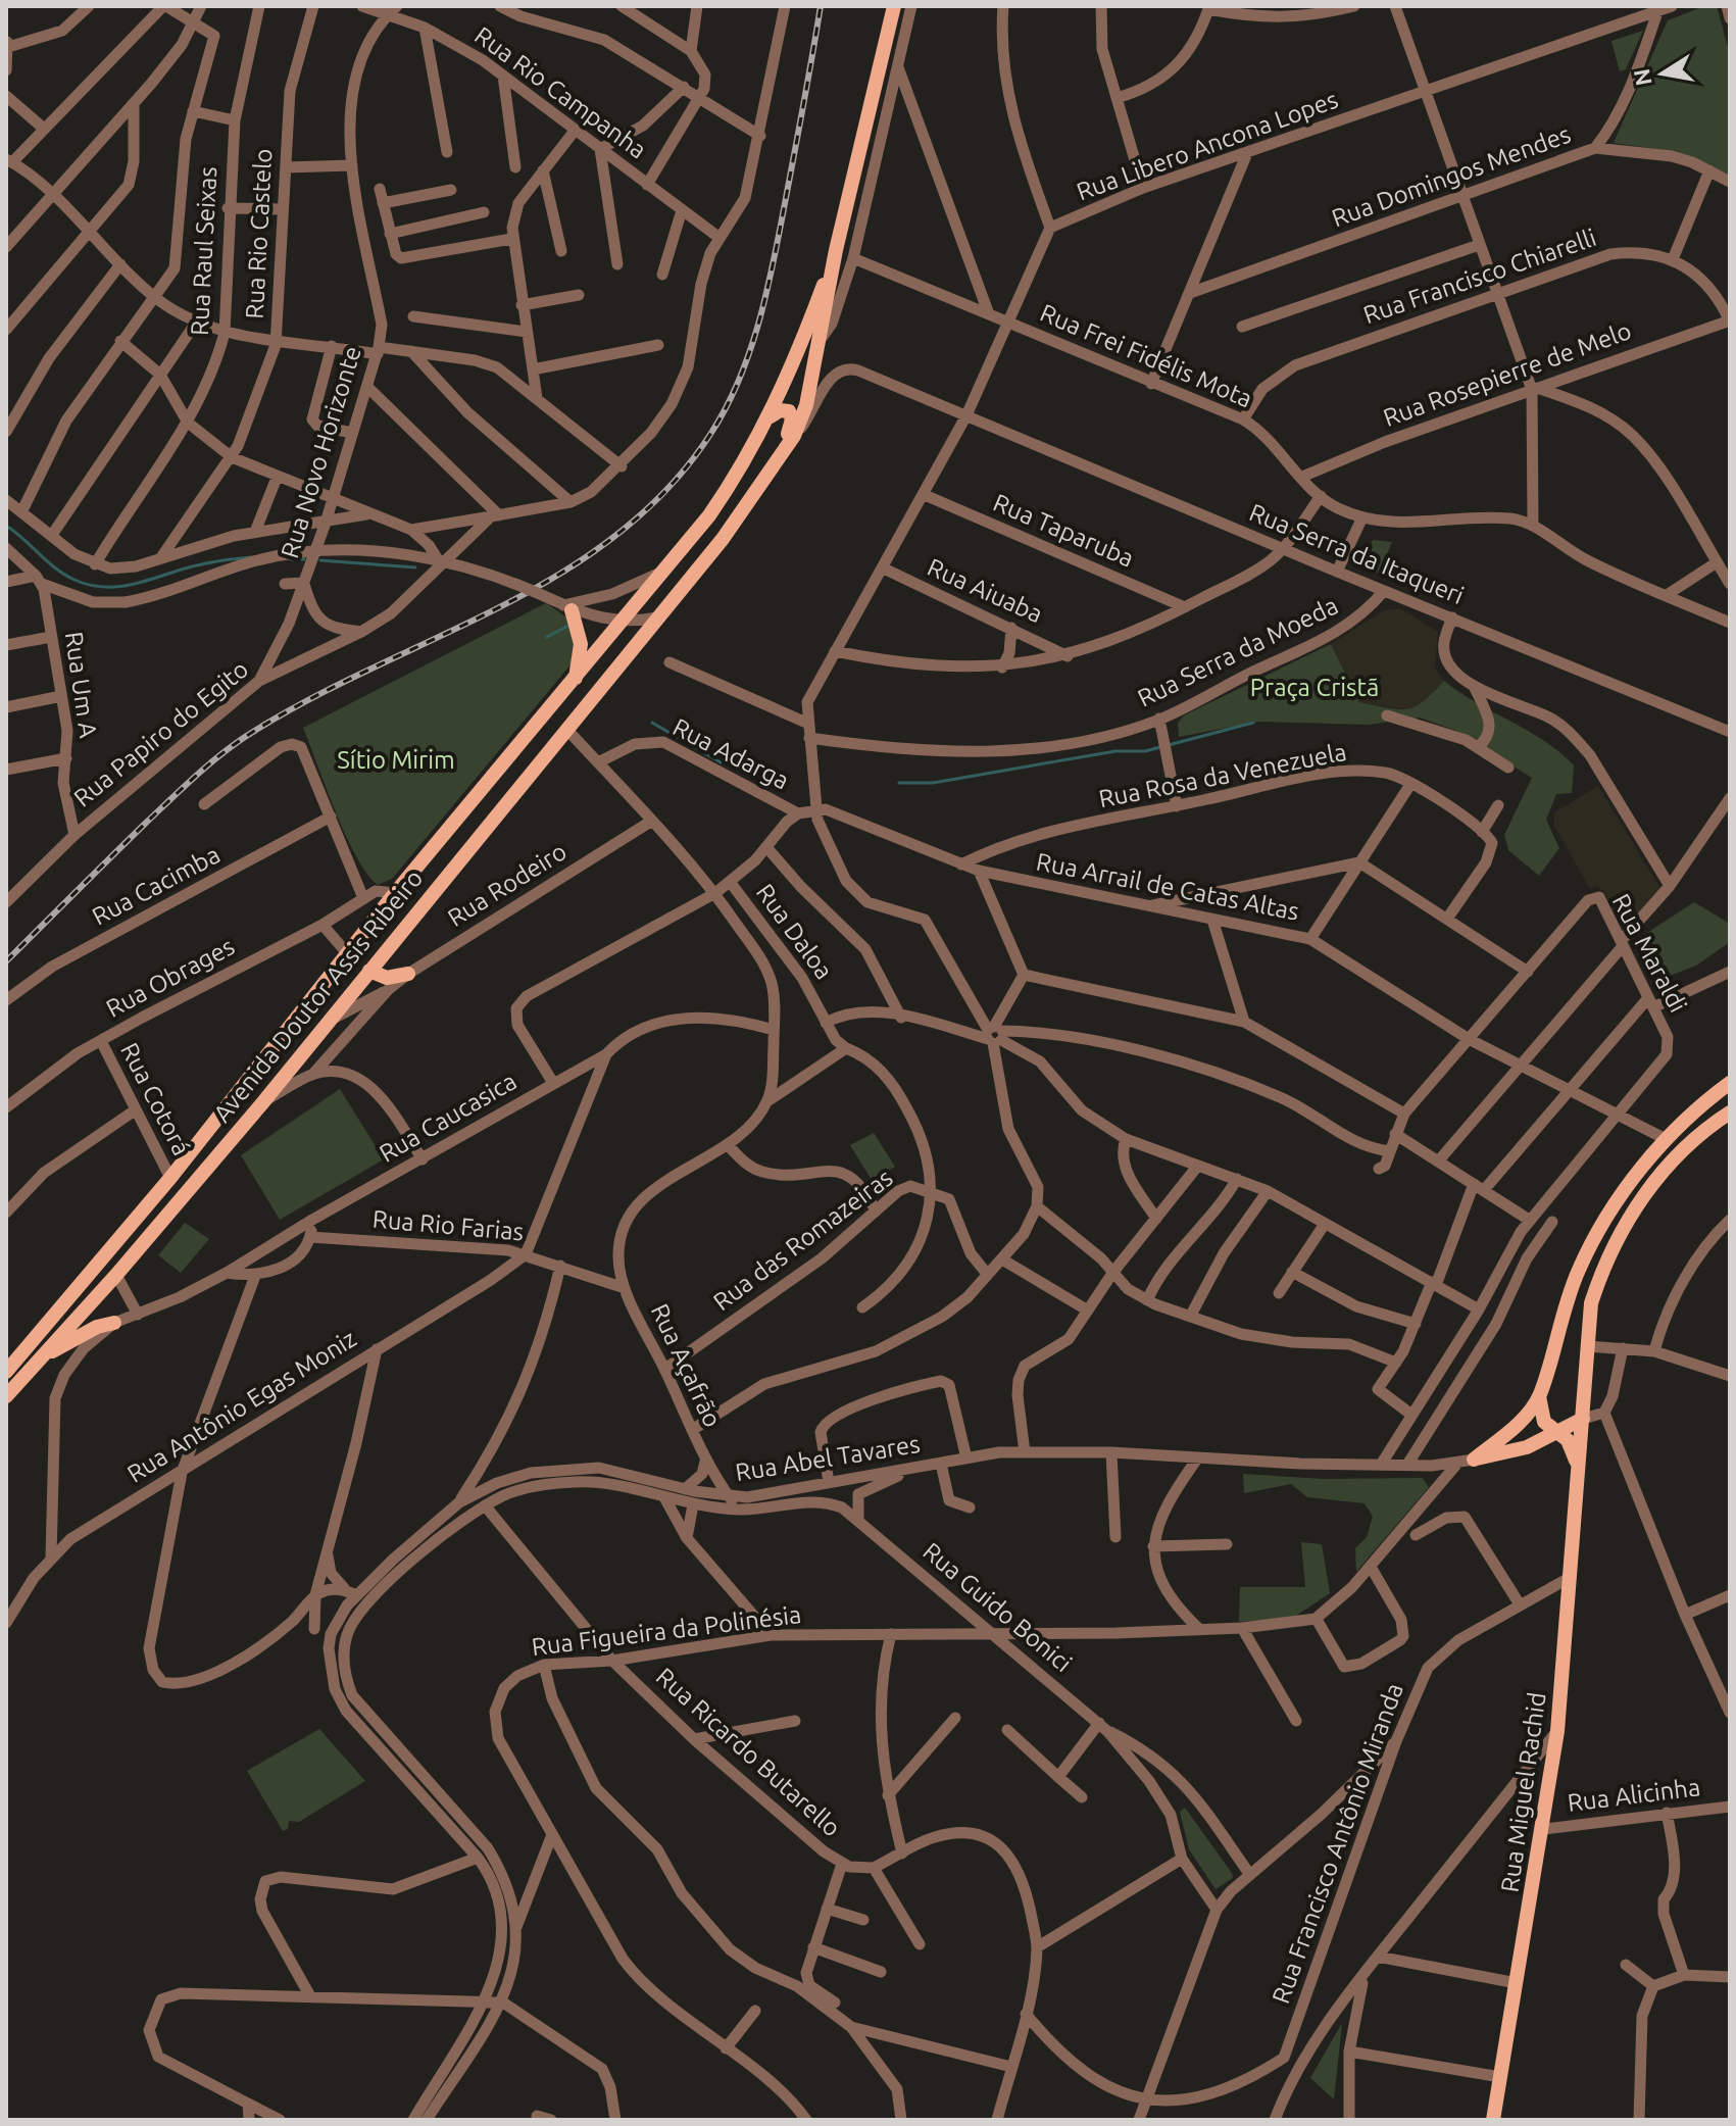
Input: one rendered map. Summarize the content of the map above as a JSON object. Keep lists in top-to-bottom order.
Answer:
{
  "streets": {
    "main road": ["Avenida Doutor Assis Ribeiro", "Rua Abel Tavares", "Rua Miguel Rachid"],
    "street": [
      "Rua Rio Campanha",
      "Rua Libero Ancona Lopes",
      "Rua Domingos Mendes",
      "Rua Rio Castelo",
      "Rua Raul Seixas",
      "Rua Francisco Chiarelli",
      "Rua Frei Fidélis Mota",
      "Rua Rosepierre de Melo",
      "Rua Novo Horizonte",
      "Rua Taparuba",
      "Rua Serra da Itaqueri",
      "Rua Aiuaba",
      "Rua Serra da Moeda",
      "Rua Um A",
      "Rua Papiro do Egito",
      "Rua Adarga",
      "Rua Rosa da Venezuela",
      "Rua Rodeiro",
      "Rua Cacimba",
      "Rua Arrail de Catas Altas",
      "Rua Daloa",
      "Rua Maraldi",
      "Rua Obrages",
      "Rua Cotorá",
      "Rua Caucasica",
      "Rua Rio Farias",
      "Rua das Romazeiras",
      "Rua Açafrão",
      "Rua Antônio Egas Moniz",
      "Rua Guido Bonici",
      "Rua Figueira da Polinésia",
      "Rua Ricardo Butarello",
      "Rua Alicinha",
      "Rua Francisco Antônio Miranda"
    ]
  },
  "crossings": [
    ["Rua Rio Campanha", "Rua Novo Horizonte"],
    ["Rua Francisco Chiarelli", "Rua Frei Fidélis Mota"],
    ["Rua Francisco Chiarelli", "Rua Rosepierre de Melo"],
    ["Rua Frei Fidélis Mota", "Rua Rosepierre de Melo"],
    ["Rua Novo Horizonte", "Rua Papiro do Egito"],
    ["Rua Serra da Itaqueri", "Rua Serra da Moeda"],
    ["Rua Um A", "Rua Papiro do Egito"],
    ["Rua Rosa da Venezuela", "Rua Arrail de Catas Altas"],
    ["Rua Rodeiro", "Avenida Doutor Assis Ribeiro"],
    ["Rua Arrail de Catas Altas", "Rua Maraldi"],
    ["Rua Arrail de Catas Altas", "Rua Abel Tavares"],
    ["Rua Daloa", "Rua das Romazeiras"],
    ["Rua Maraldi", "Rua Abel Tavares"],
    ["Rua Obrages", "Rua Cotorá"],
    ["Avenida Doutor Assis Ribeiro", "Rua Cotorá"],
    ["Rua Rio Farias", "Rua Açafrão"],
    ["Rua Rio Farias", "Rua Antônio Egas Moniz"],
    ["Rua das Romazeiras", "Rua Açafrão"],
    ["Rua Açafrão", "Rua Abel Tavares"],
    ["Rua Abel Tavares", "Rua Guido Bonici"],
    ["Rua Abel Tavares", "Rua Figueira da Polinésia"],
    ["Rua Abel Tavares", "Rua Ricardo Butarello"],
    ["Rua Abel Tavares", "Rua Miguel Rachid"],
    ["Rua Guido Bonici", "Rua Figueira da Polinésia"],
    ["Rua Figueira da Polinésia", "Rua Ricardo Butarello"],
    ["Rua Miguel Rachid", "Rua Alicinha"],
    ["Rua Miguel Rachid", "Rua Francisco Antônio Miranda"]
  ],
  "parks": ["Praça Cristã", "Sítio Mirim"],
  "north": "left"
}
